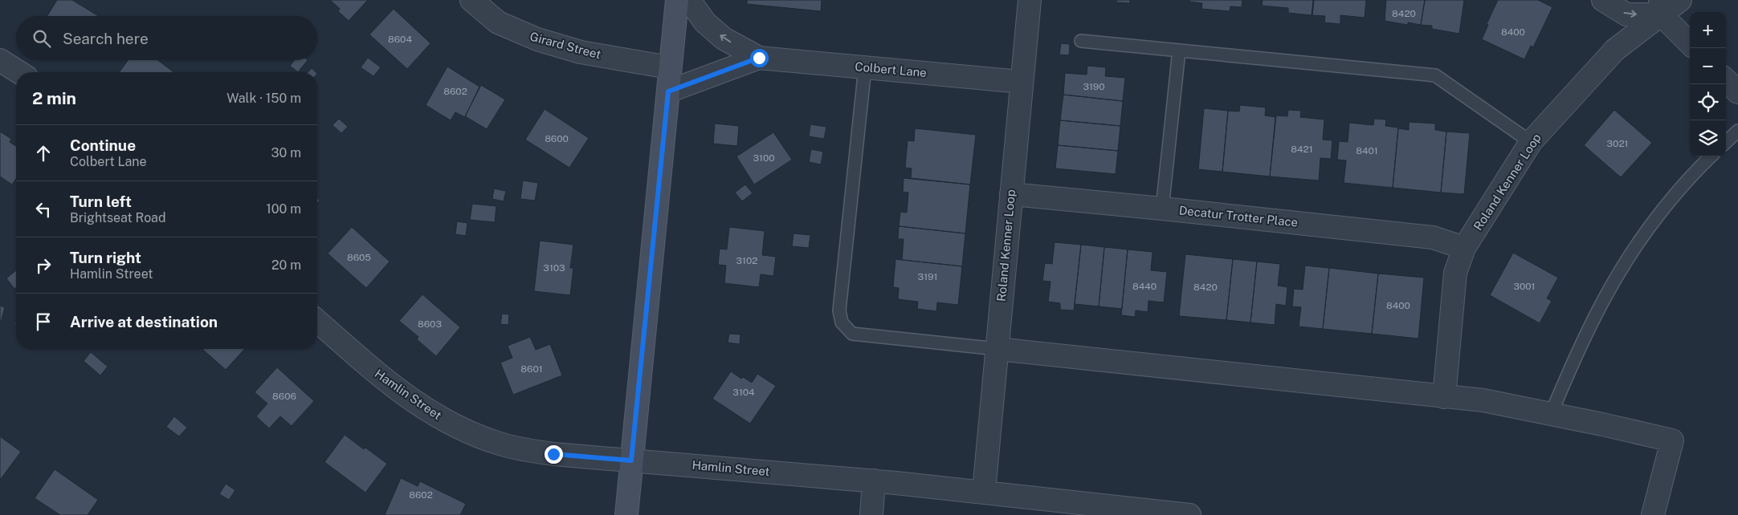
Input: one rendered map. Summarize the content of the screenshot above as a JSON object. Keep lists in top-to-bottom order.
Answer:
{
  "streets": {
    "street": [
      "Girard Street",
      "Colbert Lane",
      "Roland Kenner Loop",
      "Decatur Trotter Place",
      "Hamlin Street"
    ]
  },
  "crossings": [
    ["Colbert Lane", "Roland Kenner Loop"],
    ["Roland Kenner Loop", "Decatur Trotter Place"],
    ["Roland Kenner Loop", "Hamlin Street"]
  ],
  "house_numbers": [
    "8420",
    "8400",
    "8604",
    "3190",
    "8602",
    "8600",
    "3021",
    "8421",
    "8401",
    "3100",
    "8605",
    "3102",
    "3103",
    "3191",
    "8440",
    "3001",
    "8420",
    "8400",
    "8603",
    "8601",
    "3104",
    "8606",
    "8602"
  ],
  "page": {
    "map_buttons": ["+", "−"],
    "search": "Search here",
    "heading": ["2 min", "Walk · 150 m"],
    "list": [
      ["Continue", "Colbert Lane", "30 m"],
      ["Turn left", "Brightseat Road", "100 m"],
      ["Turn right", "Hamlin Street", "20 m"],
      "Arrive at destination"
    ]
  }
}
